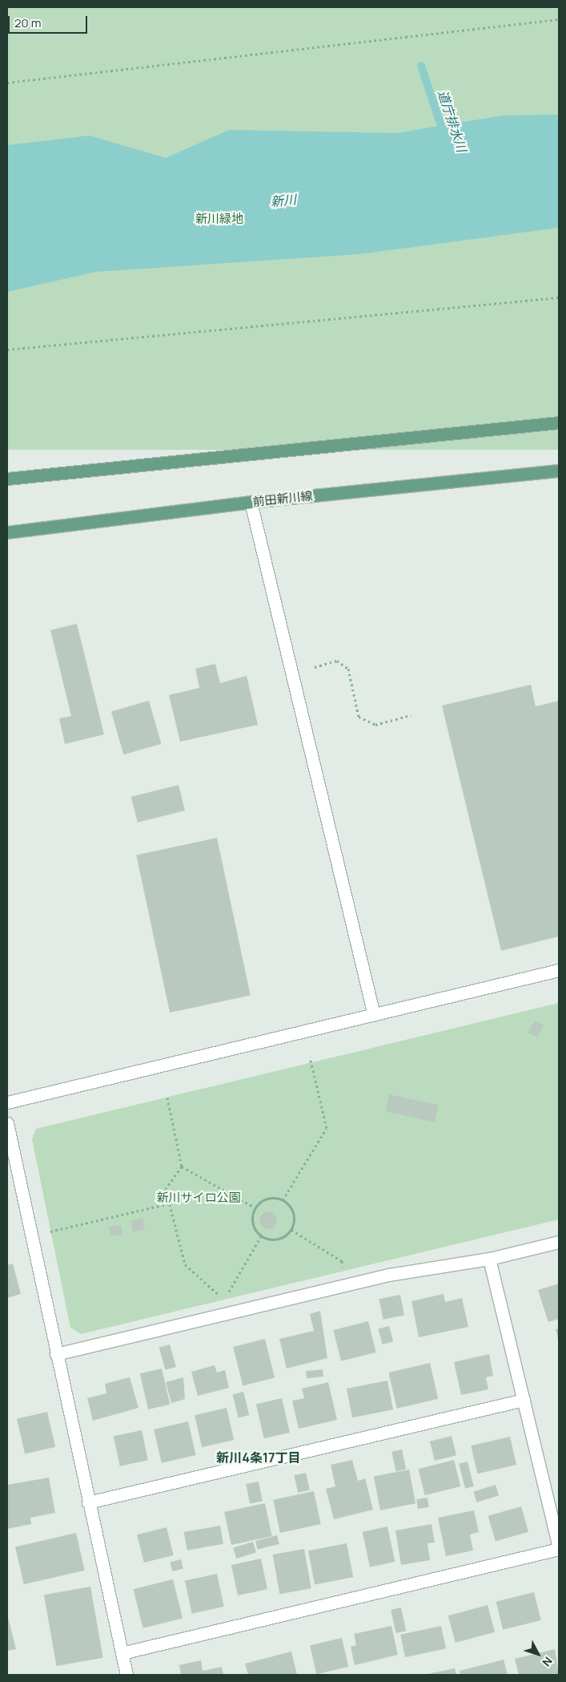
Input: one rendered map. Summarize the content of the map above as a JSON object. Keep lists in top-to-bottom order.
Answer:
{
  "streets": {
    "main road": ["前田新川線"]
  },
  "districts": ["新川4条17丁目"],
  "water": ["道庁排水川", "新川"],
  "parks": ["新川緑地", "新川サイロ公園"],
  "scale_bar": "20 m",
  "north": "bottom right"
}
